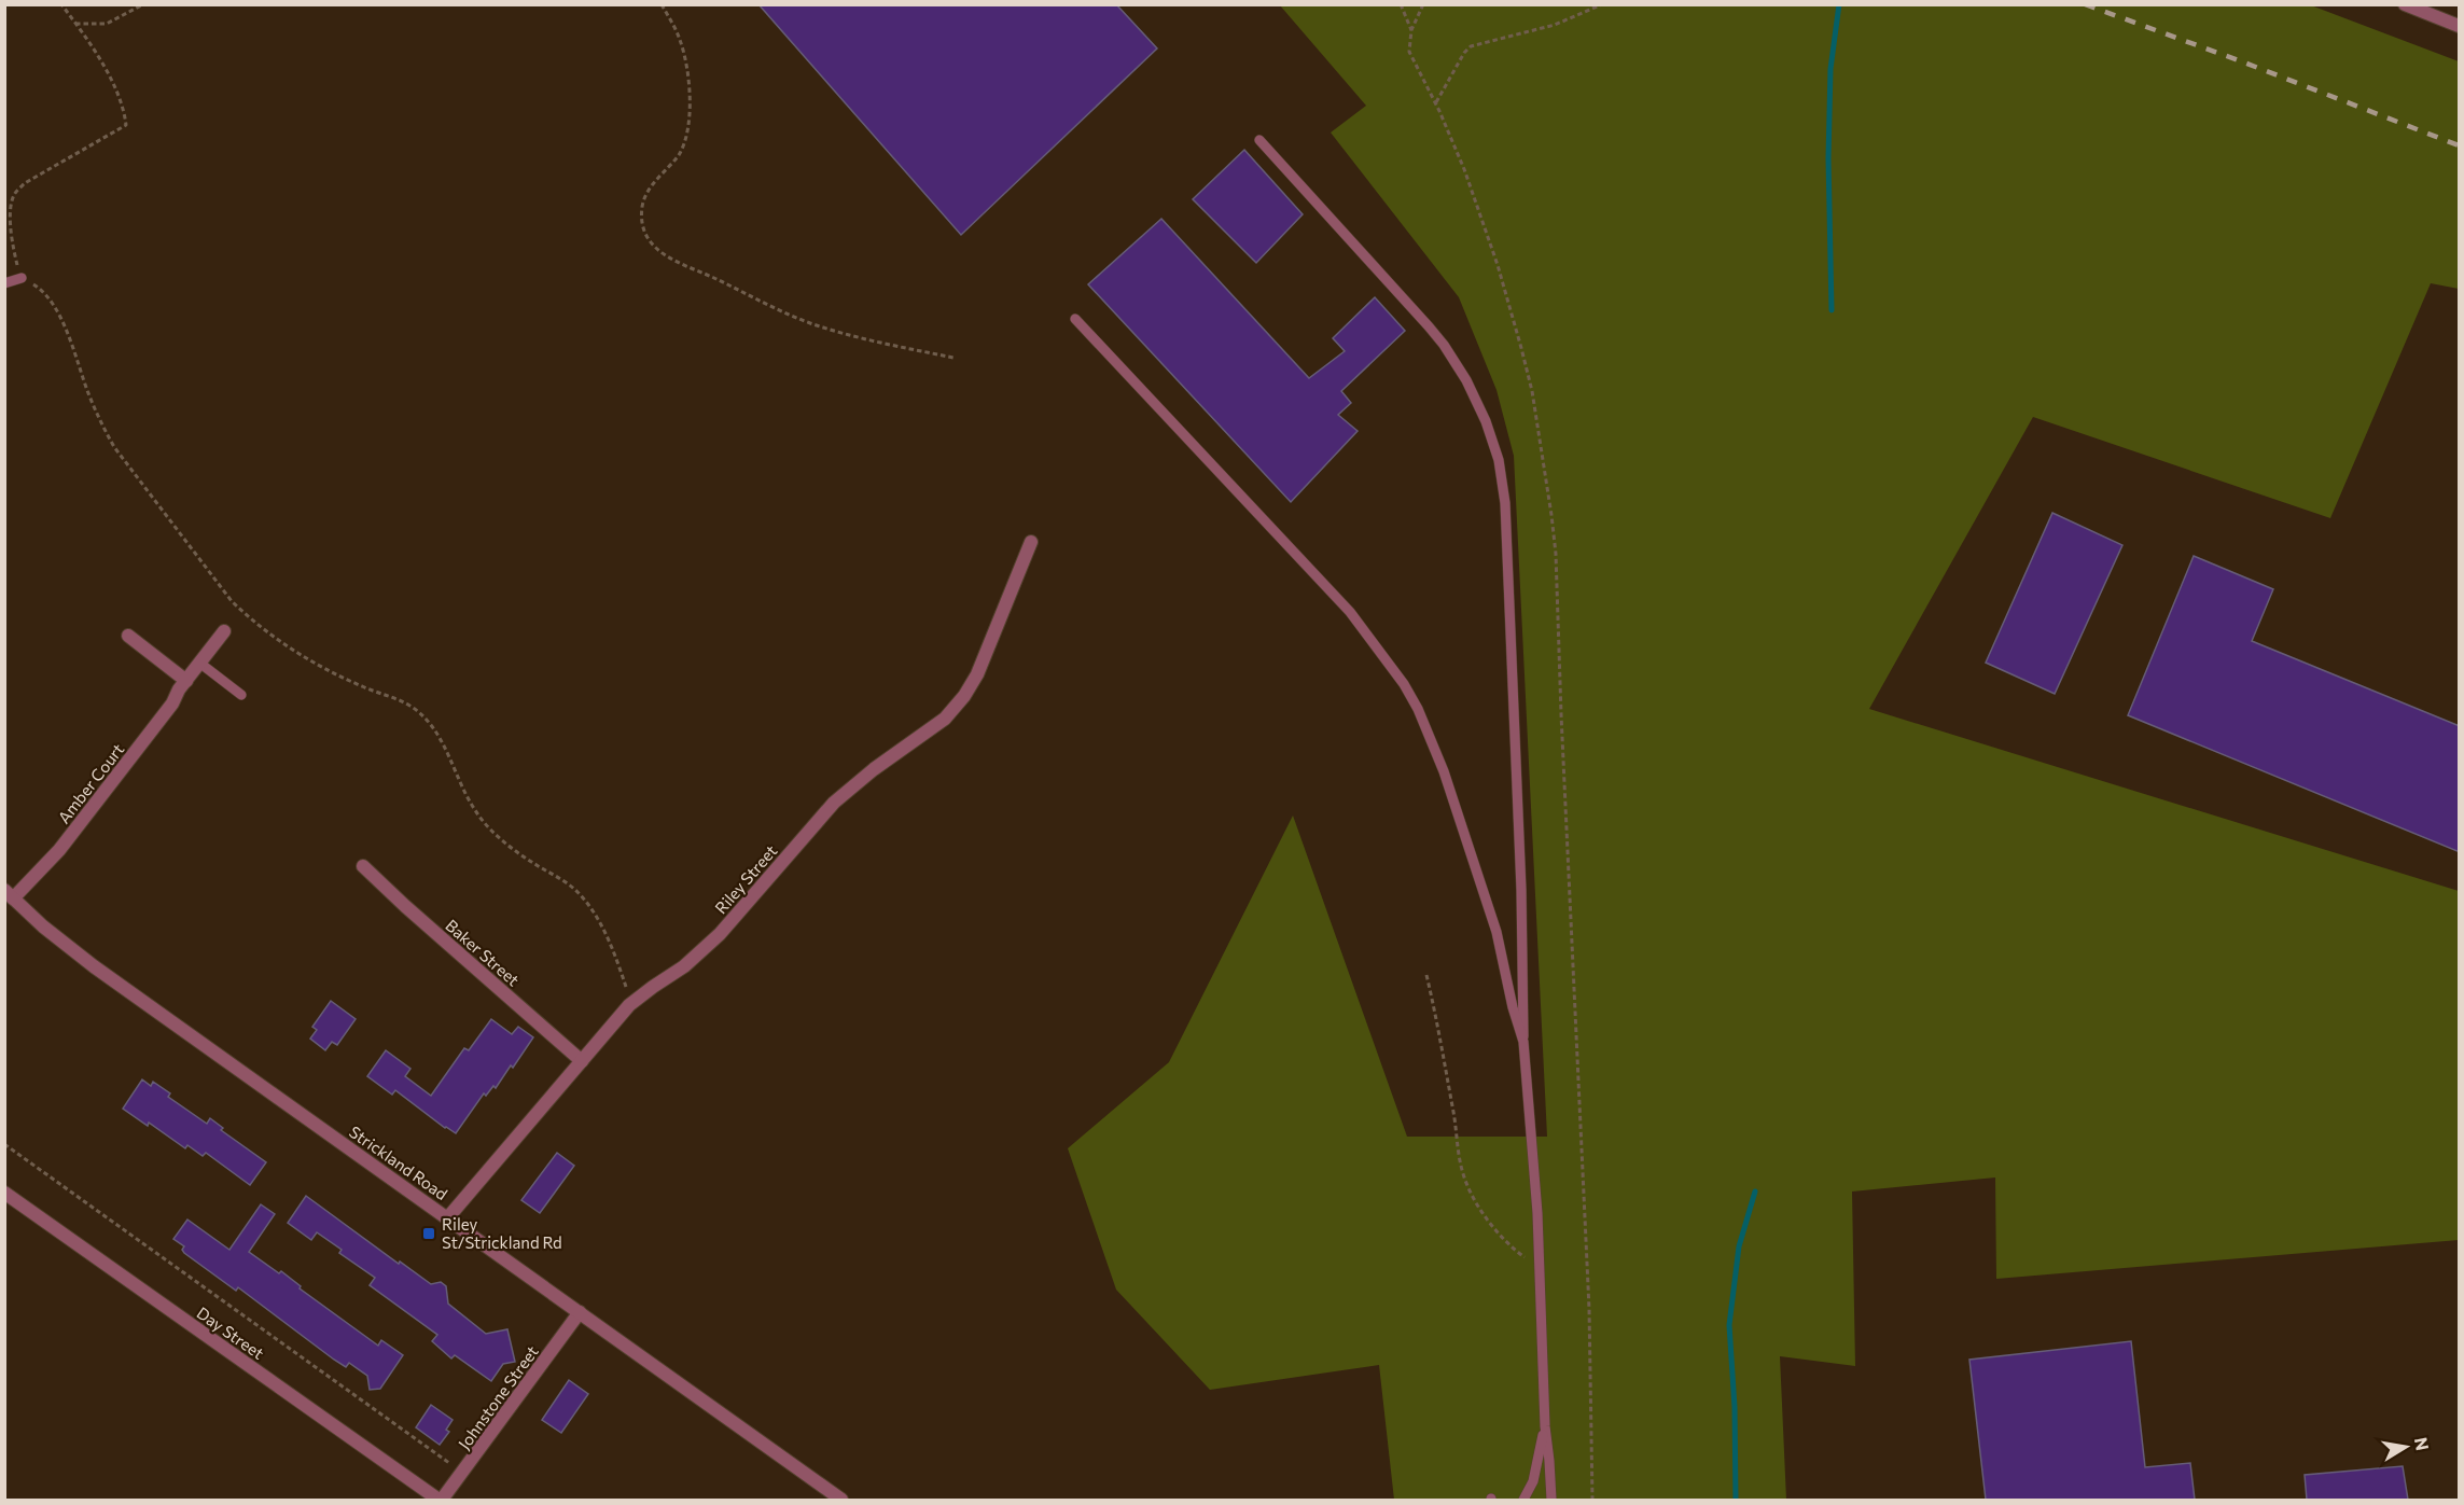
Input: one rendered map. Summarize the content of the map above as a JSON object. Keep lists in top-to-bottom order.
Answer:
{
  "streets": {
    "street": [
      "Amber Court",
      "Riley Street",
      "Baker Street",
      "Strickland Road",
      "Day Street",
      "Johnstone Street"
    ]
  },
  "crossings": [
    ["Amber Court", "Strickland Road"],
    ["Riley Street", "Baker Street"],
    ["Riley Street", "Strickland Road"],
    ["Strickland Road", "Johnstone Street"],
    ["Day Street", "Johnstone Street"]
  ],
  "places": {
    "transit": ["Riley St/Strickland Rd"]
  },
  "north": "right"
}
